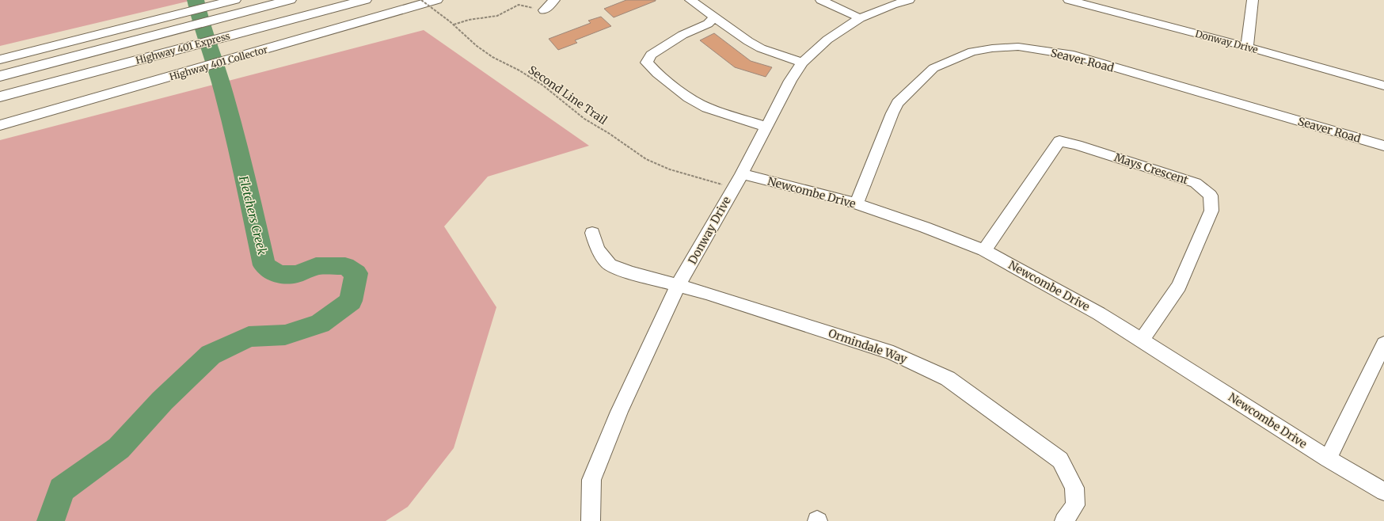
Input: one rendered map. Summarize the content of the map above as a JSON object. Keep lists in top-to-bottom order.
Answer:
{
  "streets": {
    "highway": ["Highway 401 Express", "Highway 401 Collector"],
    "street": [
      "Donway Drive",
      "Seaver Road",
      "Mays Crescent",
      "Newcombe Drive",
      "Ormindale Way"
    ],
    "path": ["Second Line Trail"]
  },
  "crossings": [
    ["Donway Drive", "Second Line Trail"],
    ["Donway Drive", "Newcombe Drive"],
    ["Donway Drive", "Ormindale Way"],
    ["Seaver Road", "Newcombe Drive"],
    ["Second Line Trail", "Newcombe Drive"],
    ["Mays Crescent", "Newcombe Drive"]
  ],
  "water": ["Fletchers Creek"]
}
